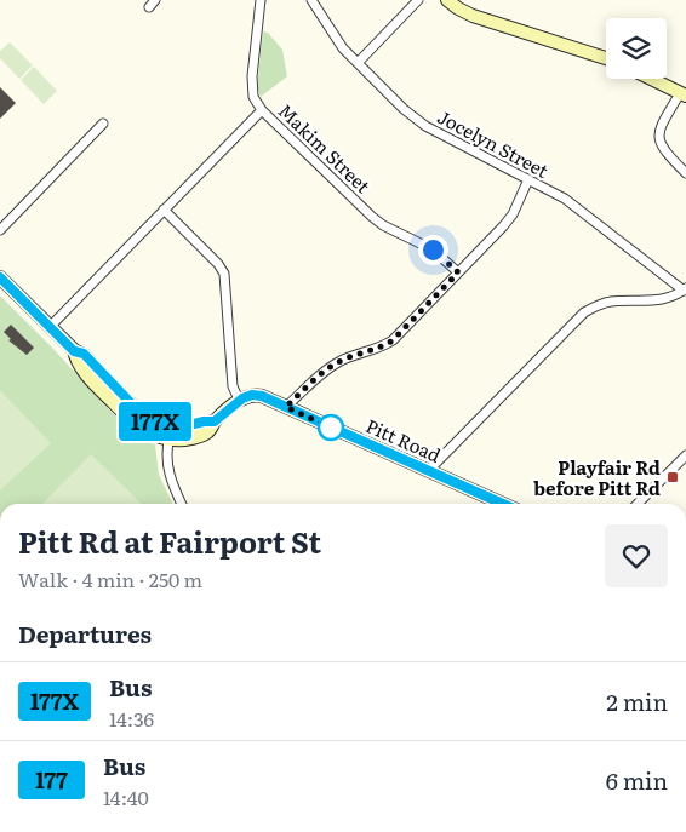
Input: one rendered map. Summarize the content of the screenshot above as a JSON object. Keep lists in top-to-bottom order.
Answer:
{
  "streets": {
    "main road": ["Pitt Road"],
    "street": ["Jocelyn Street", "Makim Street"]
  },
  "places": {
    "transit": ["Playfair Rd before Pitt Rd"]
  },
  "lines": ["bus line 177X"],
  "page": {
    "on_map": "177X",
    "heading": [
      ["Pitt Rd at Fairport St", "Walk · 4 min · 250 m"],
      "Departures"
    ],
    "list": [
      {
        "mark": "177X",
        "name": "Bus",
        "note": "14:36",
        "value": "2 min"
      },
      {
        "mark": "177",
        "name": "Bus",
        "note": "14:40",
        "value": "6 min"
      }
    ]
  }
}
